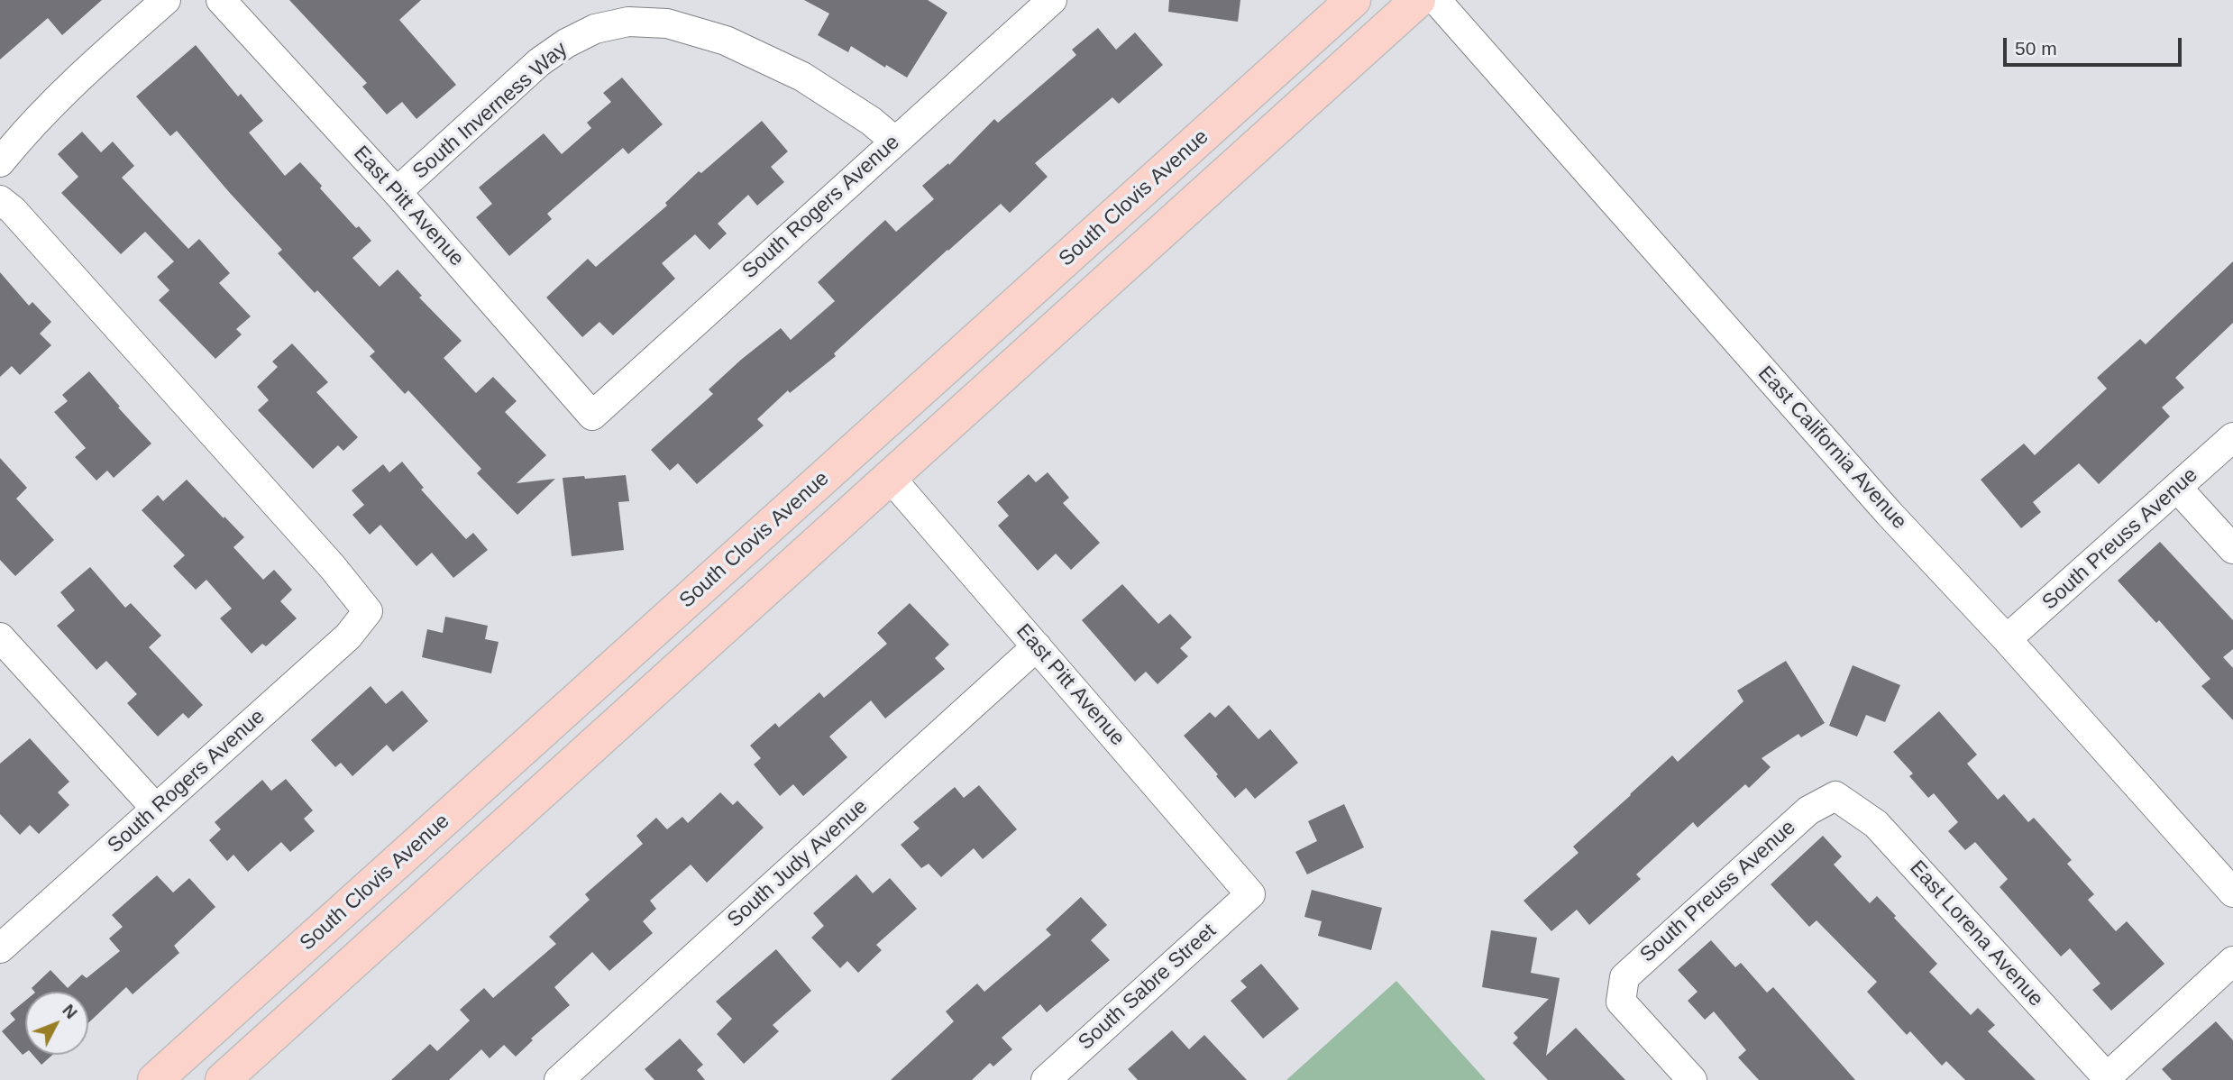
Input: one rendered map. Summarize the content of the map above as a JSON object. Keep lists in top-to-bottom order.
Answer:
{
  "streets": {
    "main road": ["South Clovis Avenue"],
    "street": [
      "South Inverness Way",
      "East Pitt Avenue",
      "South Rogers Avenue",
      "East California Avenue",
      "South Preuss Avenue",
      "South Judy Avenue",
      "East Lorena Avenue",
      "South Sabre Street"
    ]
  },
  "crossings": [
    ["South Inverness Way", "East Pitt Avenue"],
    ["South Inverness Way", "South Rogers Avenue"],
    ["South Clovis Avenue", "East Pitt Avenue"],
    ["East Pitt Avenue", "South Rogers Avenue"],
    ["East Pitt Avenue", "South Judy Avenue"],
    ["East Pitt Avenue", "South Sabre Street"],
    ["East California Avenue", "South Preuss Avenue"],
    ["South Preuss Avenue", "East Lorena Avenue"]
  ],
  "scale_bar": "50 m",
  "north": "top right"
}
